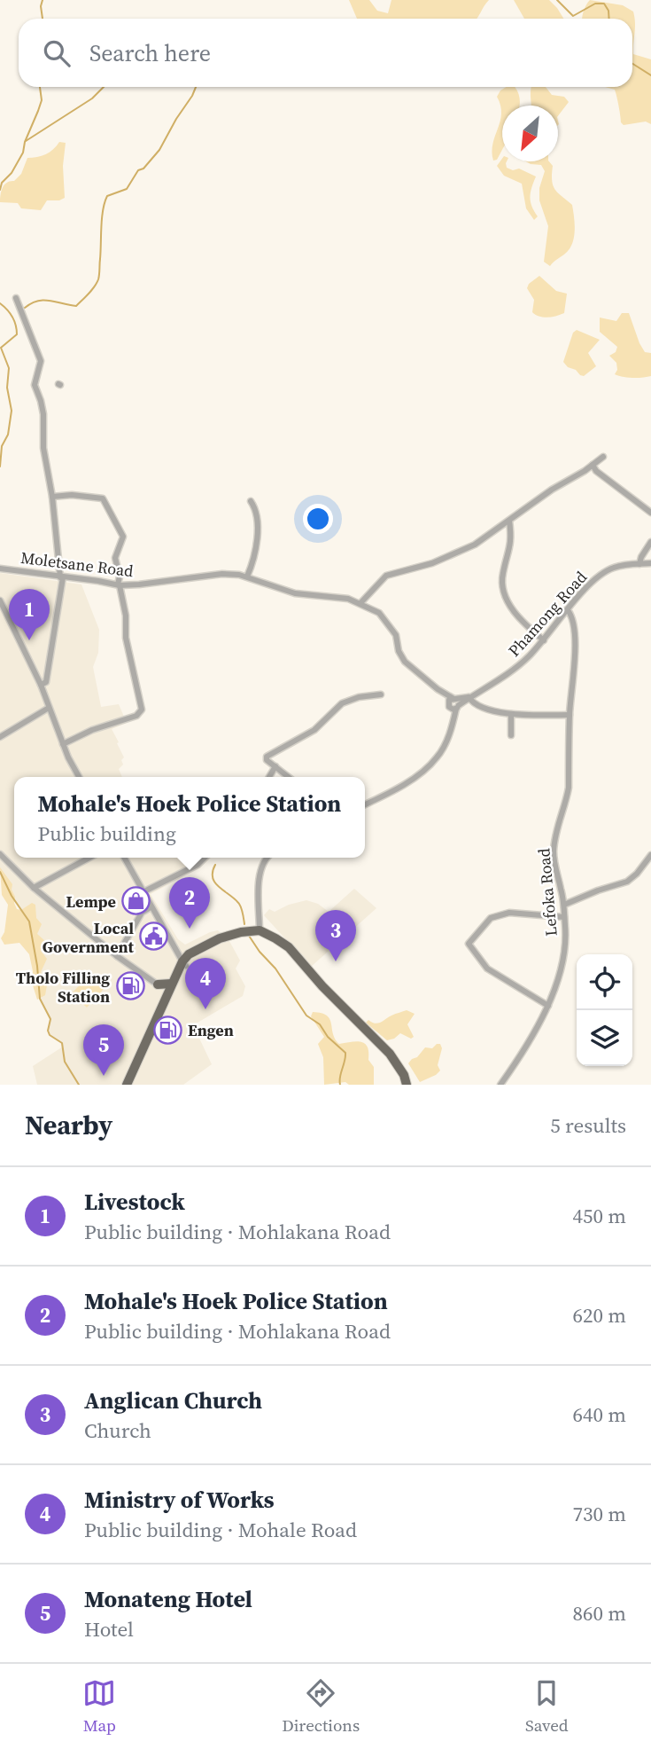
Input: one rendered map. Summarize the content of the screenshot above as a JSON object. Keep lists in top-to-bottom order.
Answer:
{
  "streets": {
    "street": ["Moletsane Road", "Phamong Road", "Lefoka Road"]
  },
  "crossings": [
    ["Moletsane Road", "Phamong Road"],
    ["Phamong Road", "Lefoka Road"]
  ],
  "places": {
    "shop": ["Lempe"],
    "public building": ["Local Government"],
    "fuel station": ["Tholo Filling Station", "Engen"]
  },
  "north": "bottom left",
  "page": {
    "search": "Search here",
    "pins": [
      "1",
      "2",
      "3",
      "4",
      "5"
    ],
    "popup": ["Mohale's Hoek Police Station", "Public building"],
    "heading": ["Nearby", "5 results"],
    "list": [
      {
        "mark": "1",
        "name": "Livestock",
        "note": "Public building · Mohlakana Road",
        "value": "450 m"
      },
      {
        "mark": "2",
        "name": "Mohale's Hoek Police Station",
        "note": "Public building · Mohlakana Road",
        "value": "620 m"
      },
      {
        "mark": "3",
        "name": "Anglican Church",
        "note": "Church",
        "value": "640 m"
      },
      {
        "mark": "4",
        "name": "Ministry of Works",
        "note": "Public building · Mohale Road",
        "value": "730 m"
      },
      {
        "mark": "5",
        "name": "Monateng Hotel",
        "note": "Hotel",
        "value": "860 m"
      }
    ],
    "nav": ["Map", "Directions", "Saved"]
  }
}
